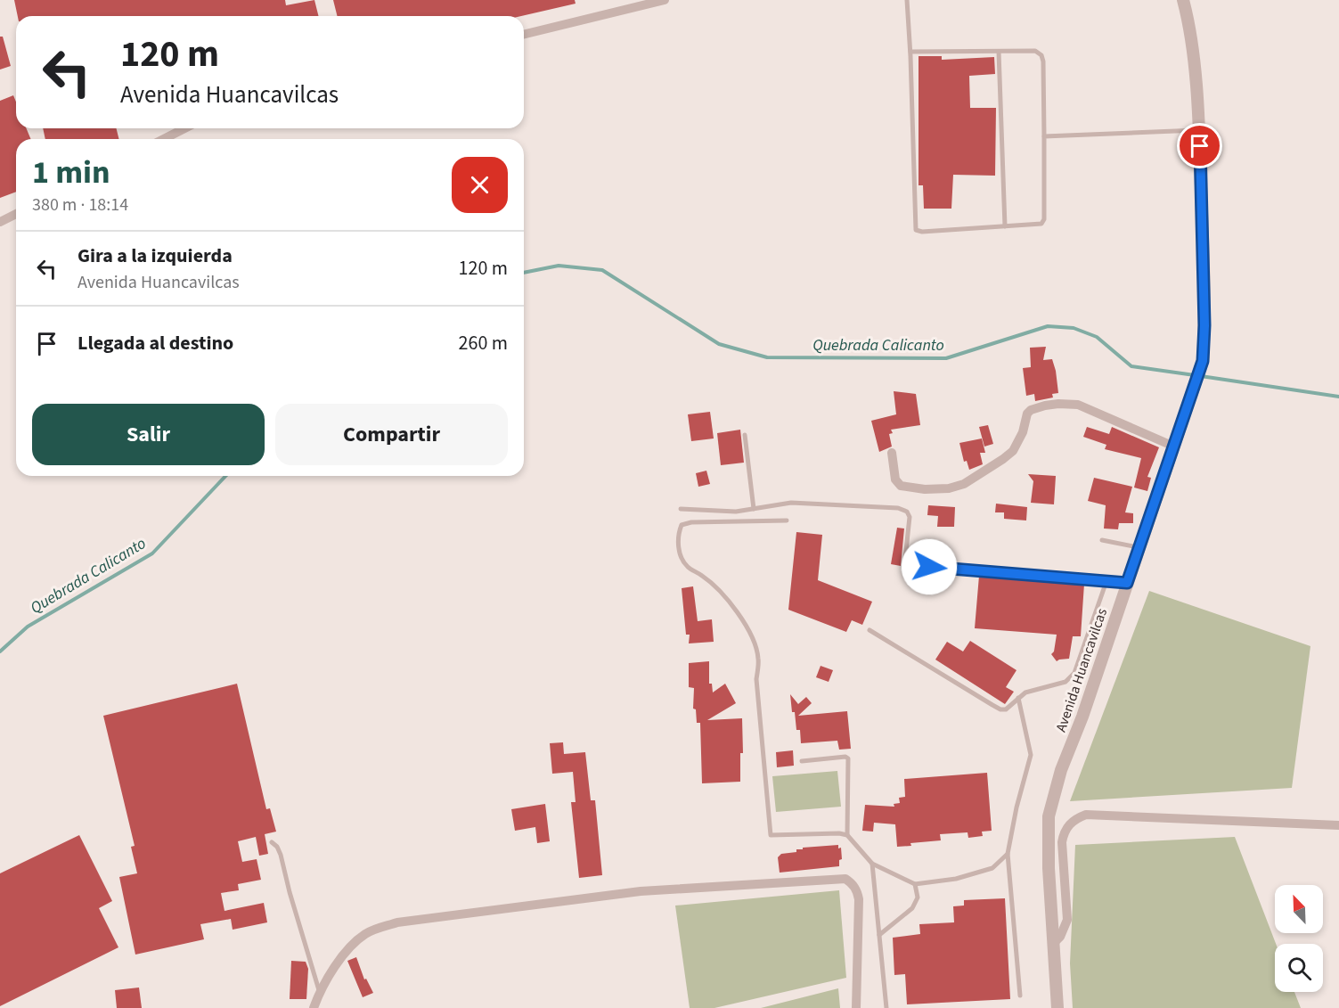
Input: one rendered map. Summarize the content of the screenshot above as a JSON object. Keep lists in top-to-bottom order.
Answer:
{
  "streets": {
    "street": ["Avenida Huancavilcas"]
  },
  "water": ["Quebrada Calicanto"],
  "north": "top left",
  "page": {
    "turn": ["120 m", "Avenida Huancavilcas"],
    "heading": ["1 min", "380 m · 18:14"],
    "list": [
      {
        "name": "Gira a la izquierda",
        "note": "Avenida Huancavilcas",
        "value": "120 m"
      },
      {
        "name": "Llegada al destino",
        "value": "260 m"
      }
    ],
    "buttons": ["Salir", "Compartir"]
  }
}
